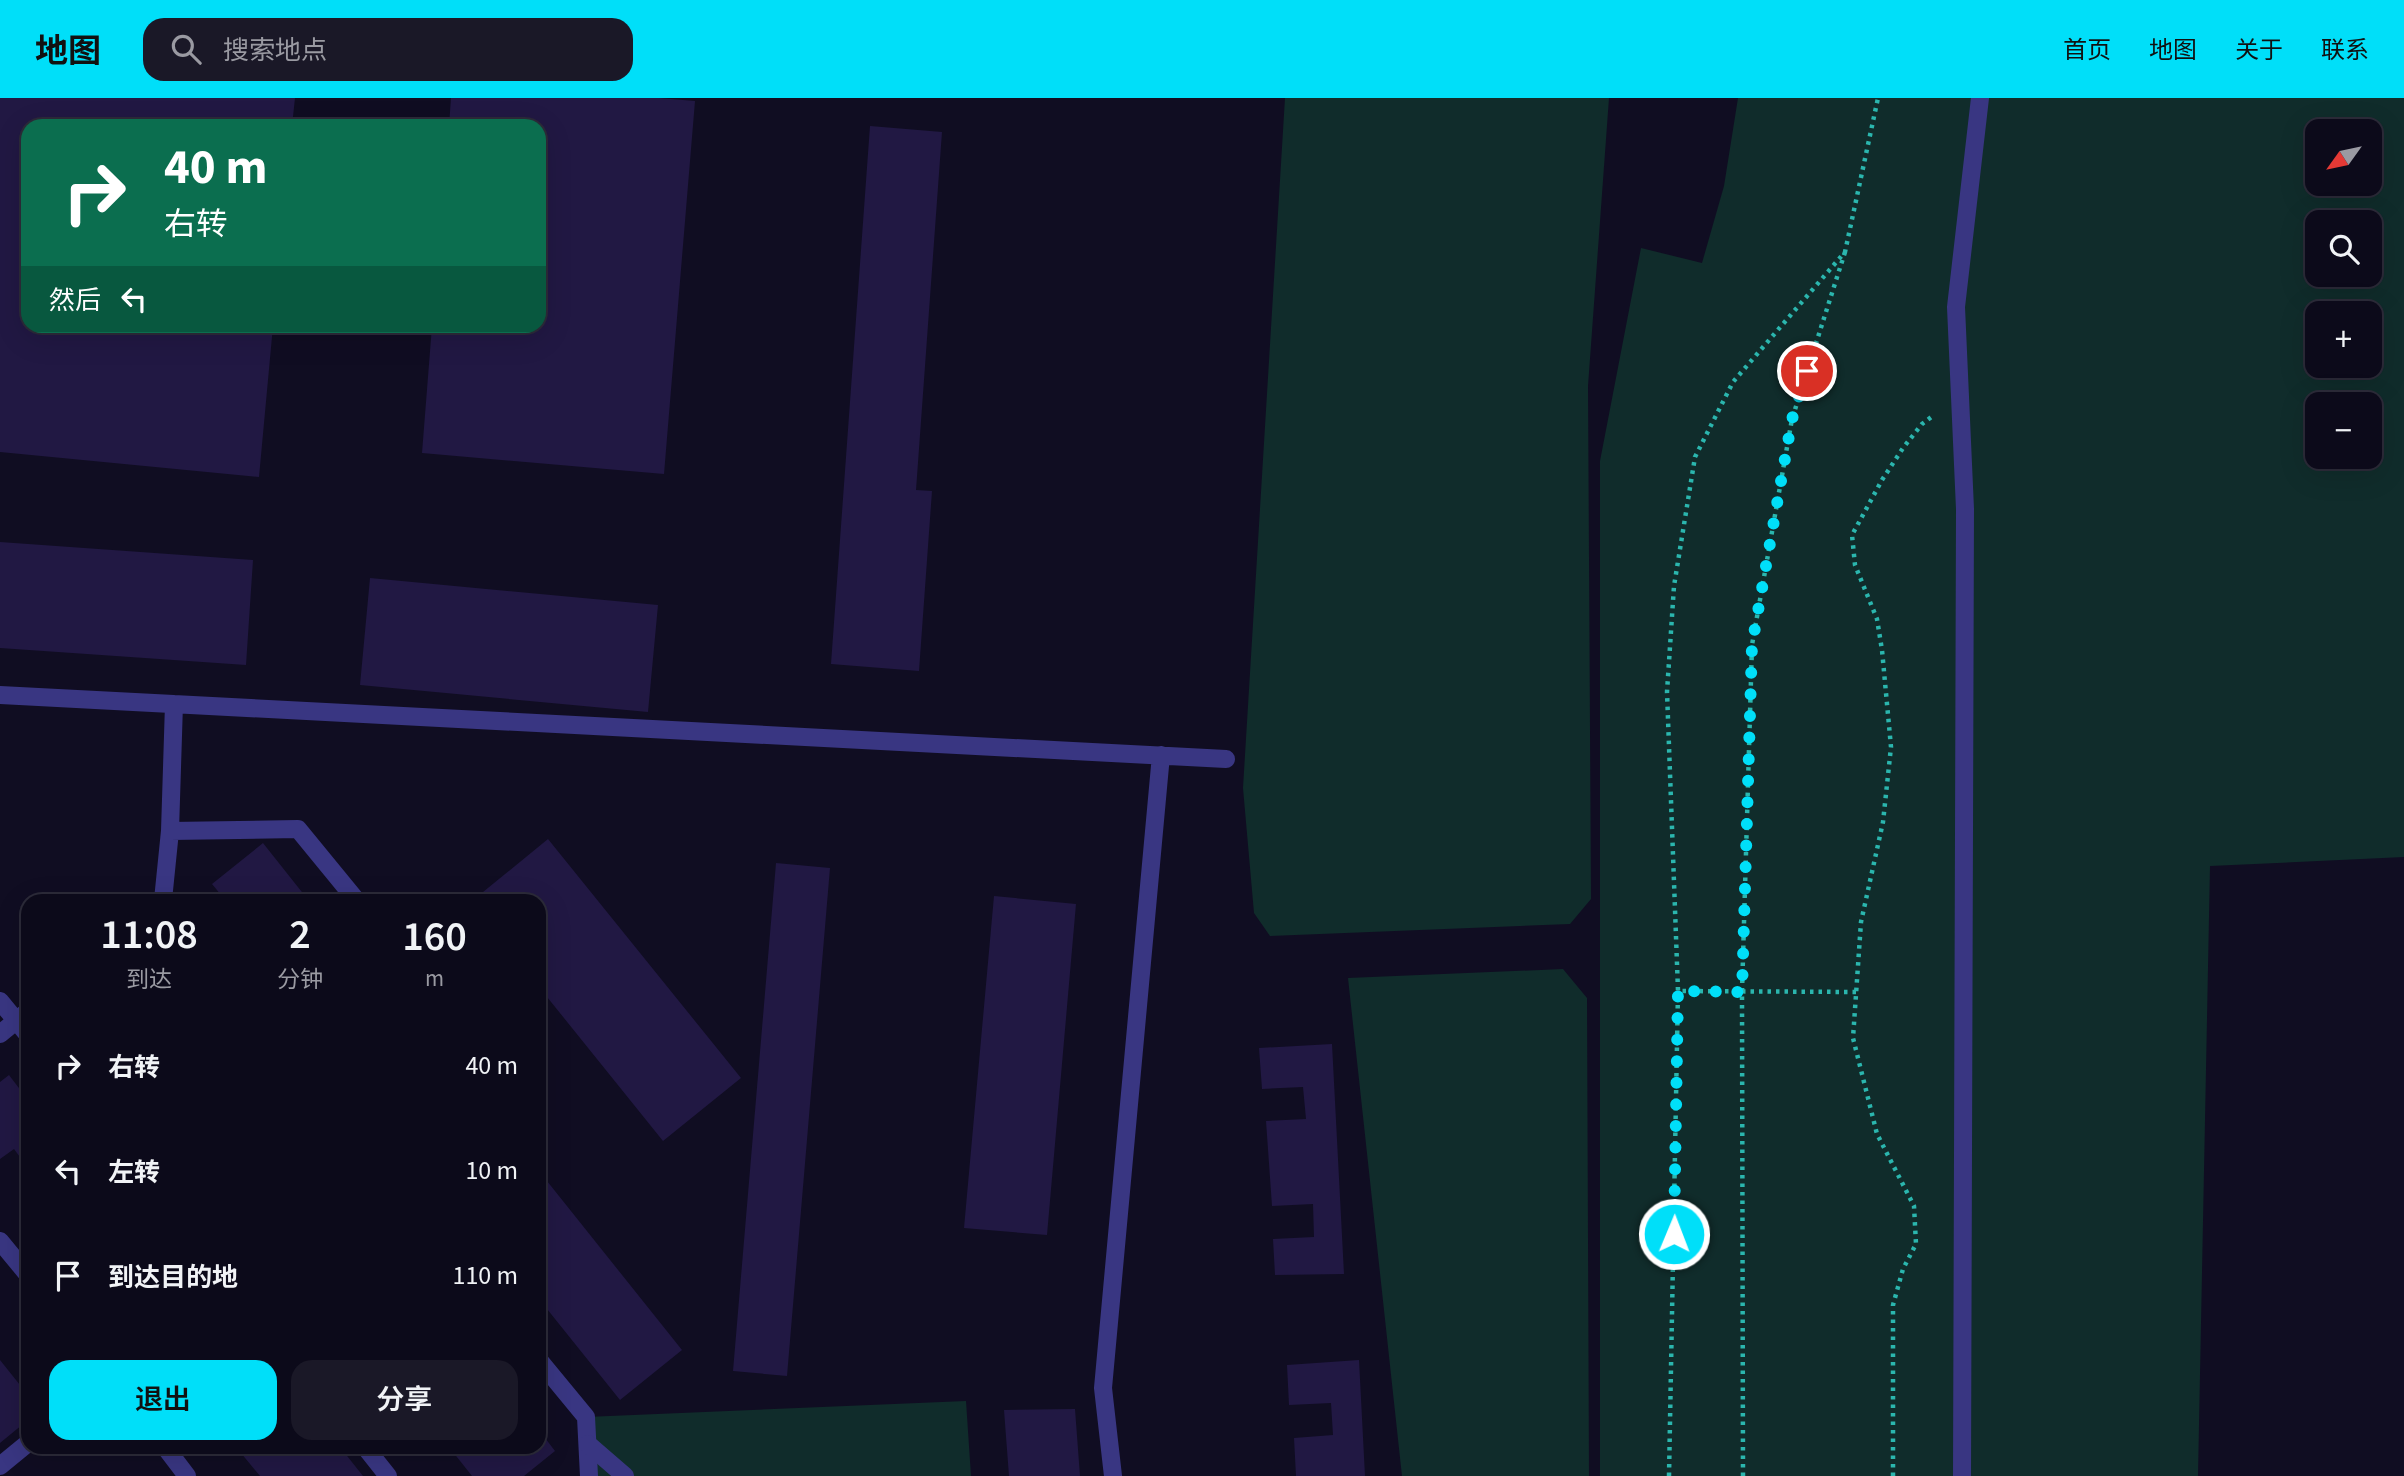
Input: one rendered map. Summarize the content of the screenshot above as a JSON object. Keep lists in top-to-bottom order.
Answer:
{
  "north": "bottom left",
  "page": {
    "header": "地图",
    "search": "搜索地点",
    "nav": [
      "首页",
      "地图",
      "关于",
      "联系"
    ],
    "map_buttons": ["+", "−"],
    "turn": ["40 m", "右转"],
    "then": "然后",
    "eta": [
      "11:08",
      "到达",
      "2",
      "分钟",
      "160",
      "m"
    ],
    "list": [
      {
        "name": "右转",
        "value": "40 m"
      },
      {
        "name": "左转",
        "value": "10 m"
      },
      {
        "name": "到达目的地",
        "value": "110 m"
      }
    ],
    "buttons": ["退出", "分享"]
  }
}
